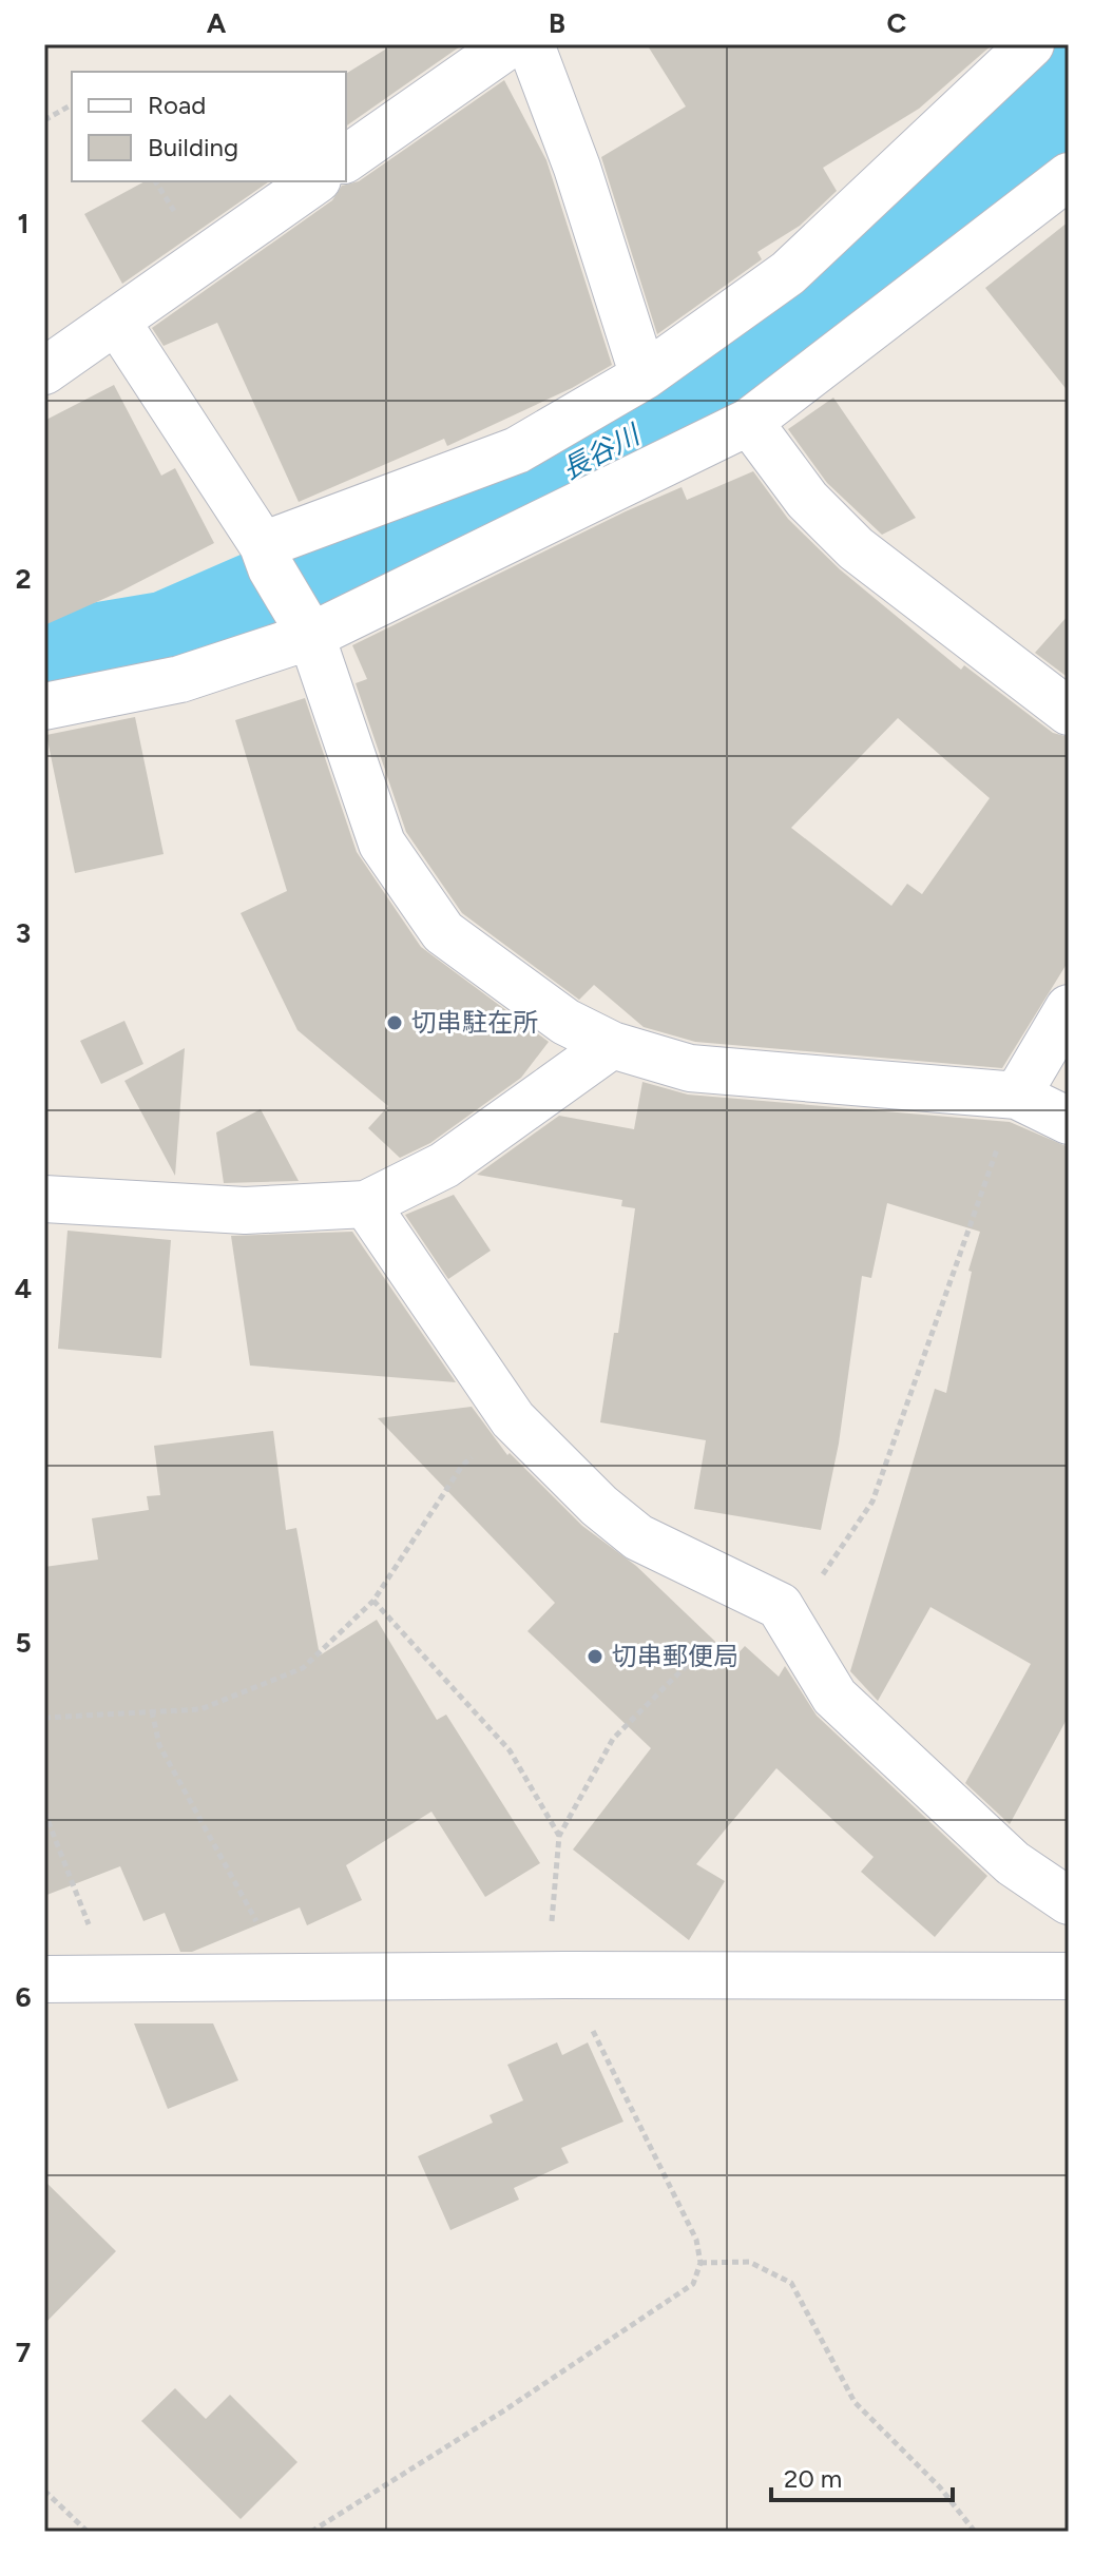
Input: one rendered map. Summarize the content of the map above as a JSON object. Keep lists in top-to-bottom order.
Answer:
{
  "water": ["長谷川"],
  "places": ["切串駐在所", "切串郵便局"],
  "legend": ["Road", "Building"],
  "scale_bar": "20 m",
  "grid": {
    "columns": ["A", "B", "C"],
    "rows": [
      "1",
      "2",
      "3",
      "4",
      "5",
      "6",
      "7"
    ]
  }
}
